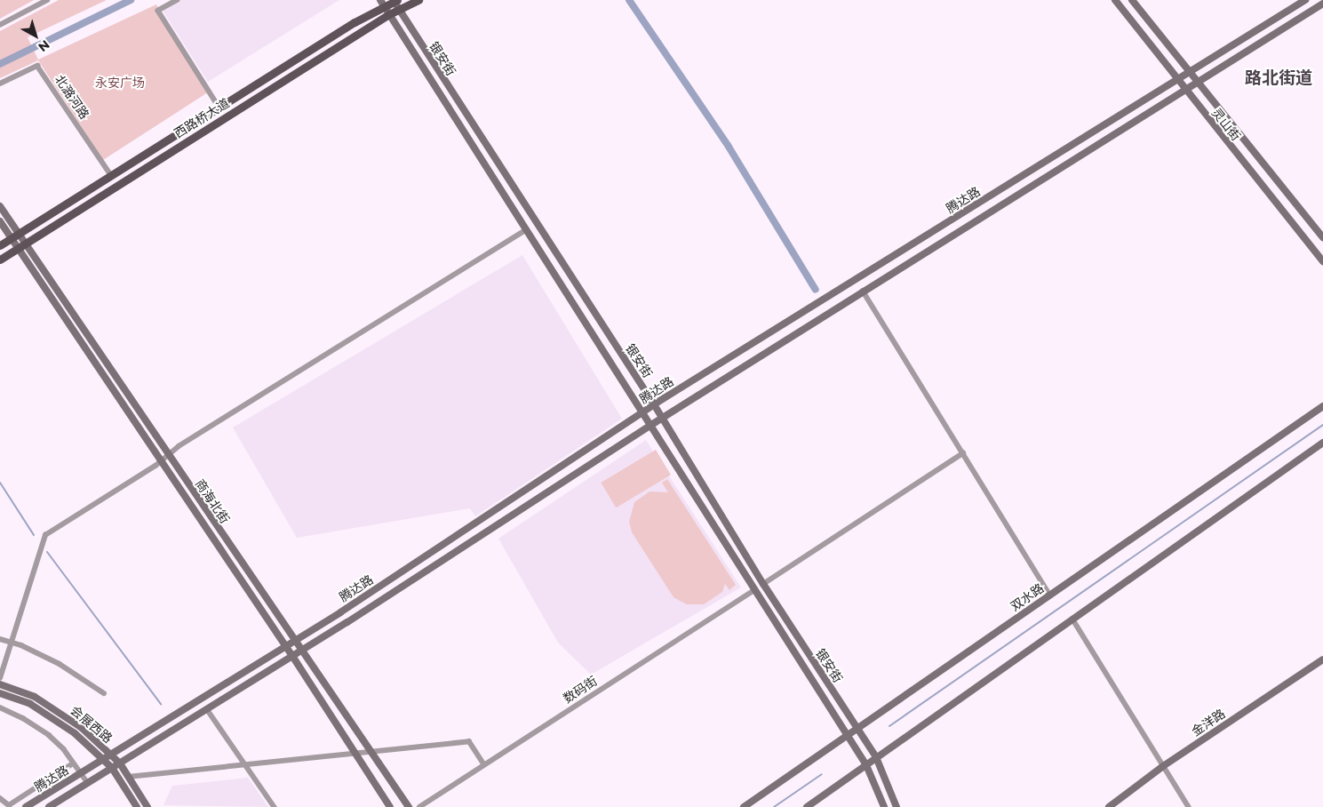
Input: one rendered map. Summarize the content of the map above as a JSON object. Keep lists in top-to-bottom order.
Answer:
{
  "streets": {
    "main road": [
      "银安街",
      "西路桥大道",
      "灵山街",
      "腾达路",
      "商海北街",
      "双水路",
      "金洋路",
      "会展西路"
    ],
    "street": ["北潞河路", "数码街"]
  },
  "crossings": [
    ["银安街", "西路桥大道"],
    ["银安街", "腾达路"],
    ["银安街", "双水路"],
    ["银安街", "数码街"],
    ["北潞河路", "西路桥大道"],
    ["西路桥大道", "商海北街"],
    ["灵山街", "腾达路"],
    ["腾达路", "商海北街"],
    ["腾达路", "会展西路"]
  ],
  "districts": ["路北街道"],
  "parks": ["永安广场"],
  "north": "bottom right"
}
